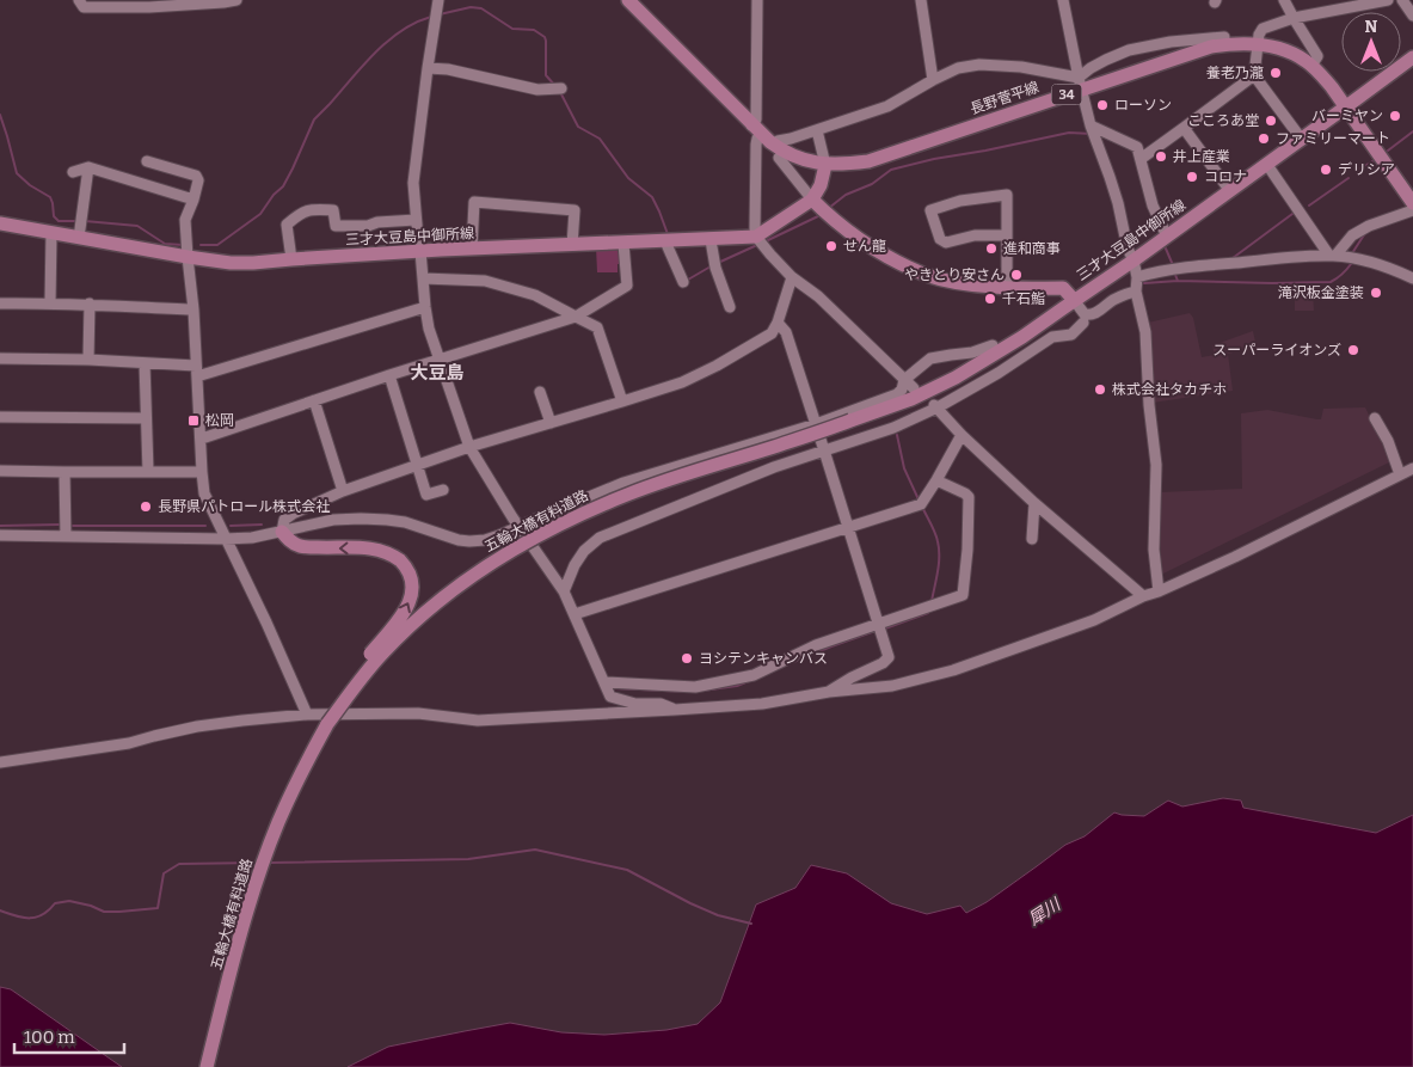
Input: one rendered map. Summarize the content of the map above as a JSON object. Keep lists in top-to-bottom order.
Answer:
{
  "streets": {
    "main road": [
      "34",
      "長野菅平線",
      "三才大豆島中御所線",
      "五輪大橋有料道路"
    ]
  },
  "crossings": [
    ["長野菅平線", "三才大豆島中御所線"],
    ["三才大豆島中御所線", "五輪大橋有料道路"]
  ],
  "districts": ["大豆島"],
  "water": ["犀川"],
  "places": {
    "other": [
      "養老乃瀧",
      "ローソン",
      "バーミヤン",
      "こころあ堂",
      "ファミリーマート",
      "井上産業",
      "デリシア",
      "コロナ",
      "せん龍",
      "進和商事",
      "やきとり安さん",
      "滝沢板金塗装",
      "千石鮨",
      "スーパーライオンズ",
      "株式会社タカチホ",
      "長野県パトロール株式会社",
      "ヨシテンキャンバス"
    ],
    "transit": ["松岡"]
  },
  "scale_bar": "100 m",
  "north": "top"
}
